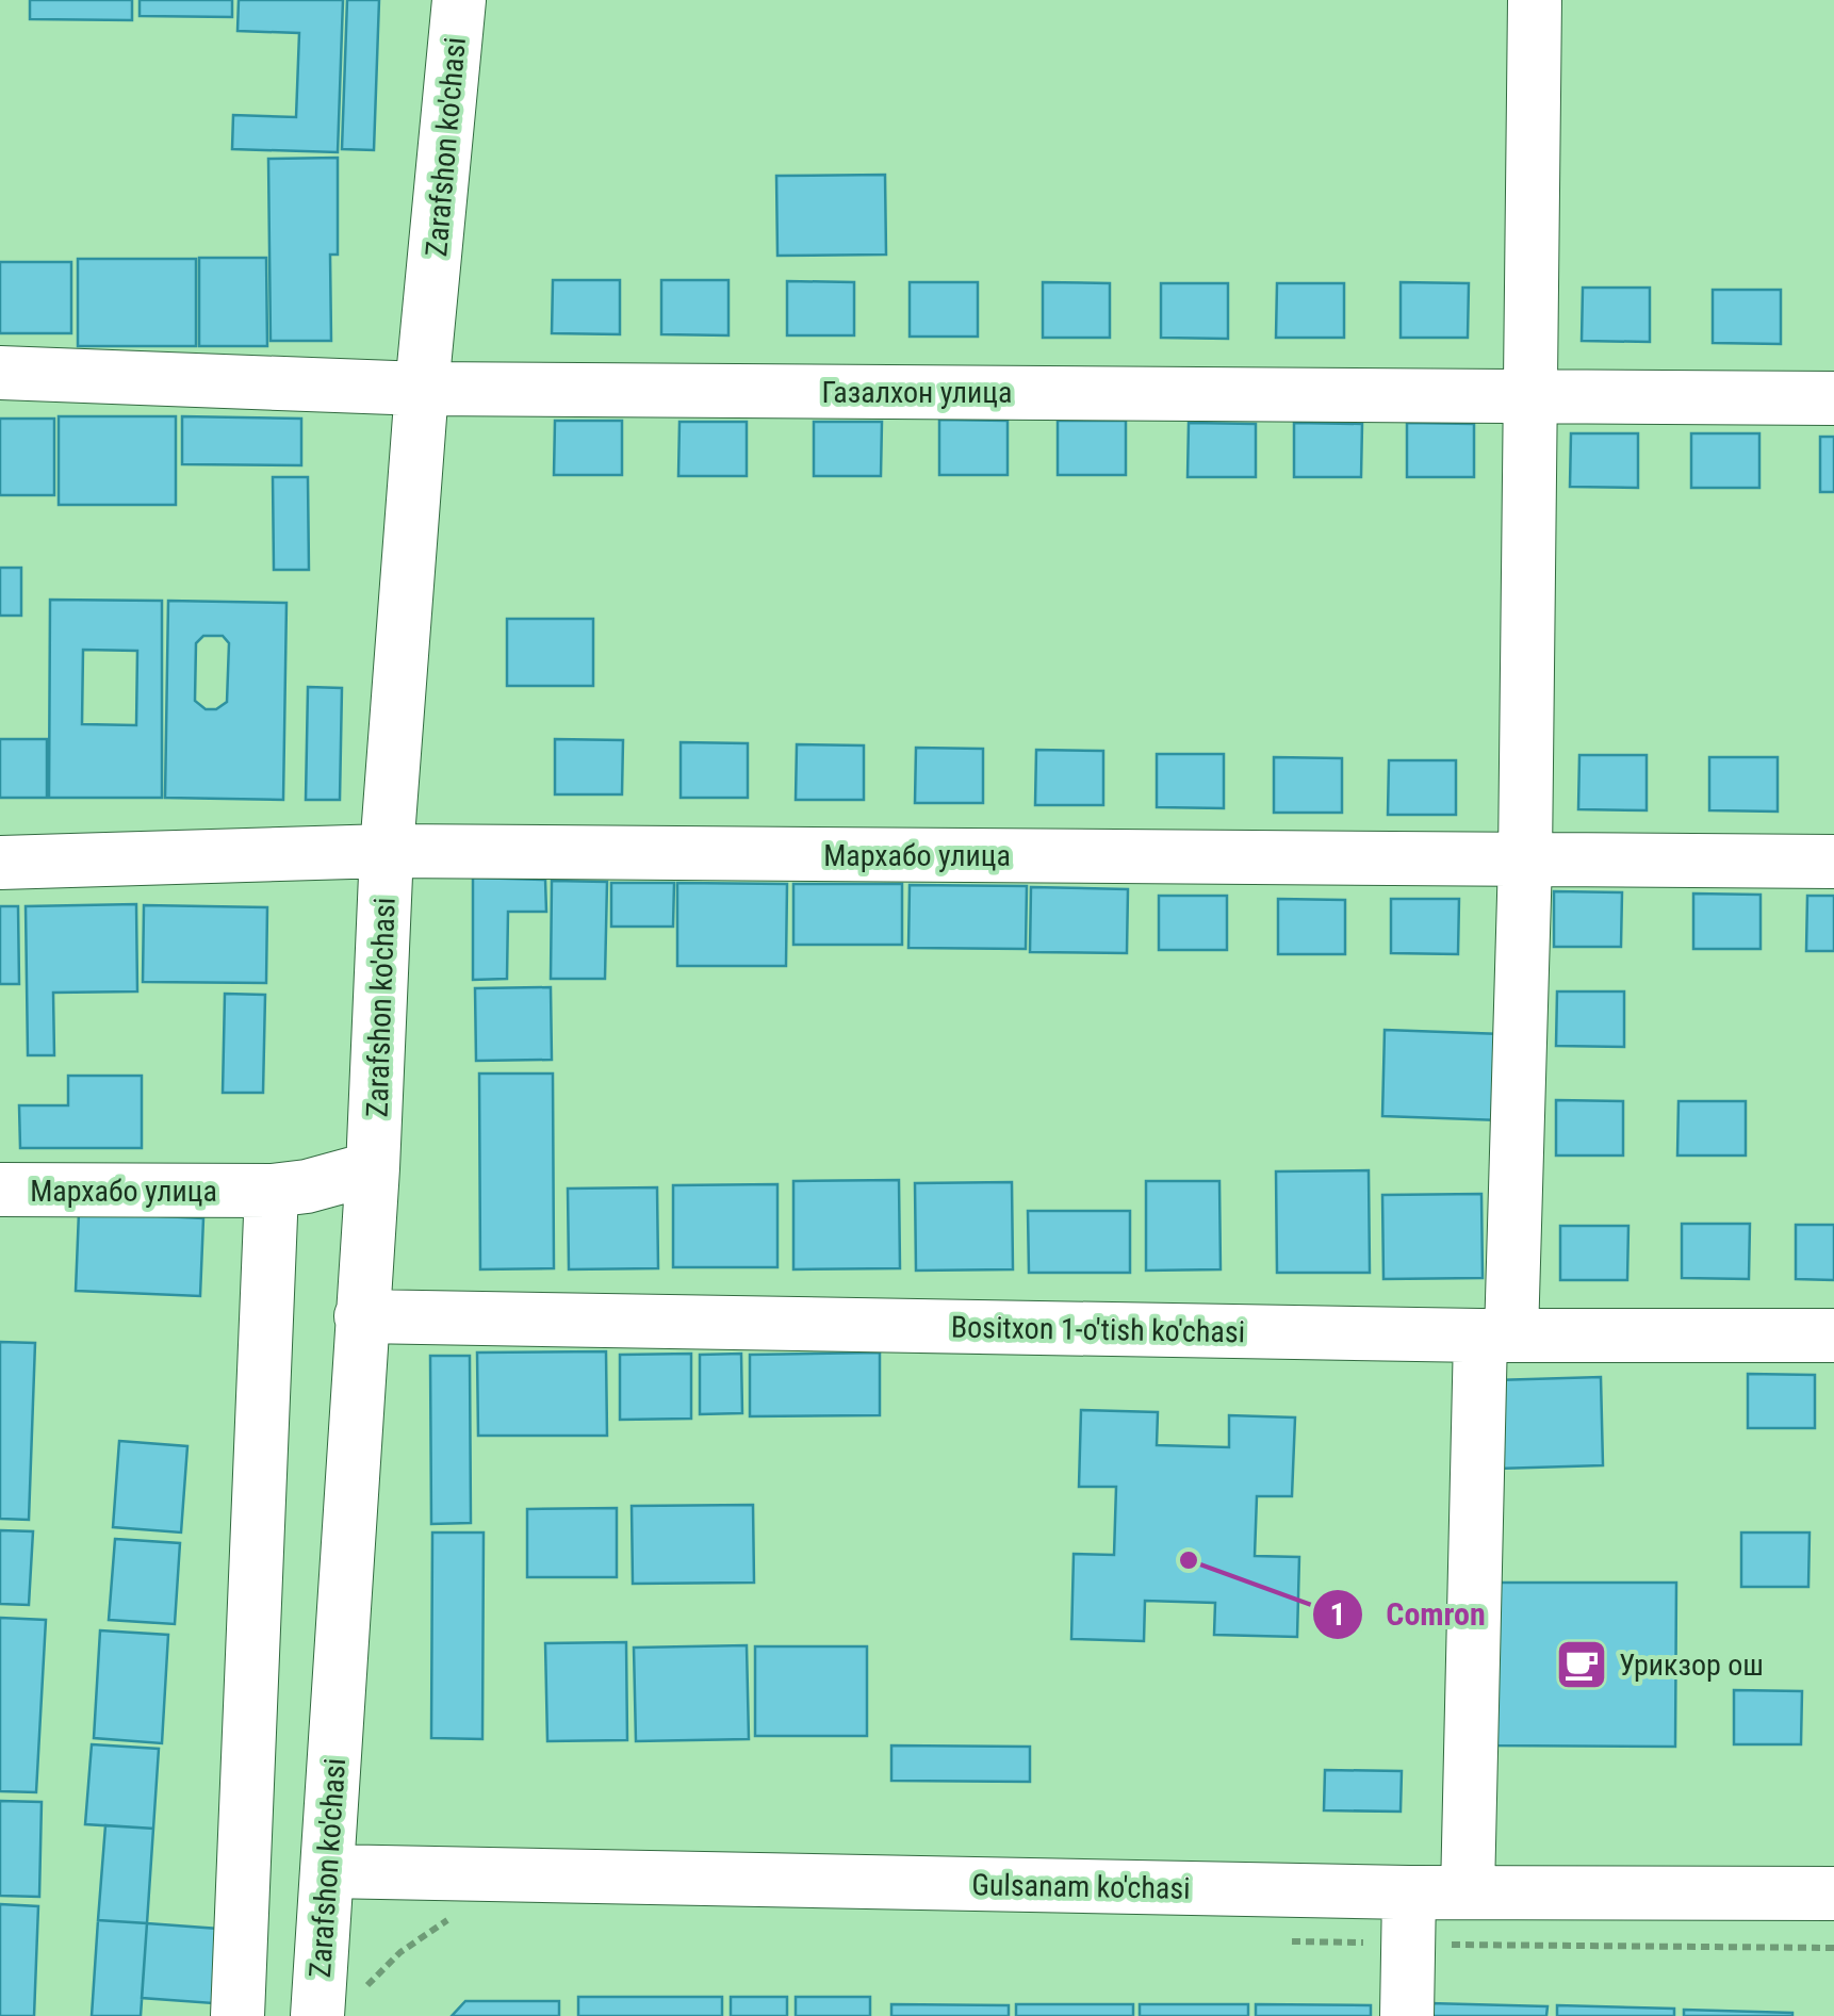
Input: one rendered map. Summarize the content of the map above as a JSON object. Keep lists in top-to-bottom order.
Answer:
{
  "streets": {
    "street": [
      "Zarafshon ko'chasi",
      "Газалхон улица",
      "Мархабо улица",
      "Bositxon 1-o'tish ko'chasi",
      "Gulsanam ko'chasi"
    ]
  },
  "crossings": [
    ["Zarafshon ko'chasi", "Газалхон улица"],
    ["Zarafshon ko'chasi", "Мархабо улица"],
    ["Zarafshon ko'chasi", "Bositxon 1-o'tish ko'chasi"],
    ["Zarafshon ko'chasi", "Gulsanam ko'chasi"]
  ],
  "places": {
    "other": ["Сomron"],
    "cafe": ["Урикзор ош"]
  }
}
